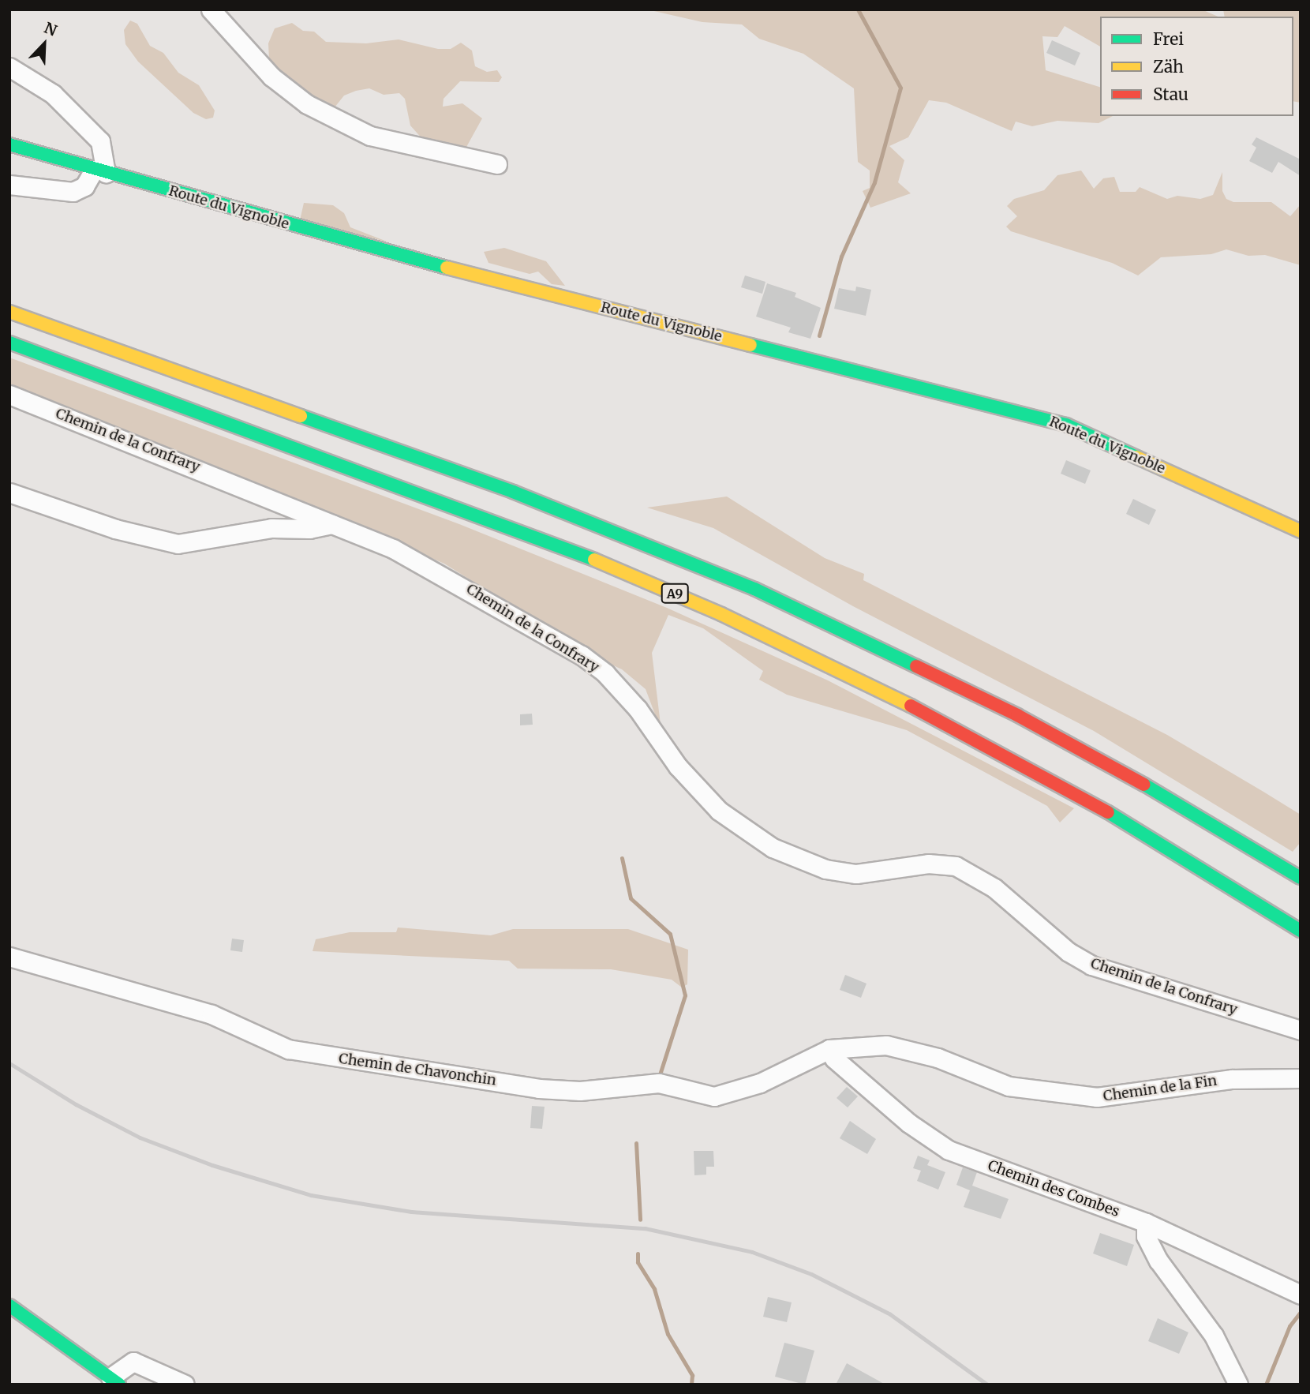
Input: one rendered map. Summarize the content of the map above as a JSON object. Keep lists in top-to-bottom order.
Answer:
{
  "streets": {
    "main road": ["Route du Vignoble", "A9"],
    "street": [
      "Chemin de la Confrary",
      "Chemin de Chavonchin",
      "Chemin de la Fin",
      "Chemin des Combes"
    ]
  },
  "crossings": [
    ["Chemin de Chavonchin", "Chemin de la Fin"],
    ["Chemin de Chavonchin", "Chemin des Combes"],
    ["Chemin de la Fin", "Chemin des Combes"]
  ],
  "legend": ["Frei", "Zäh", "Stau"],
  "north": "top right"
}
